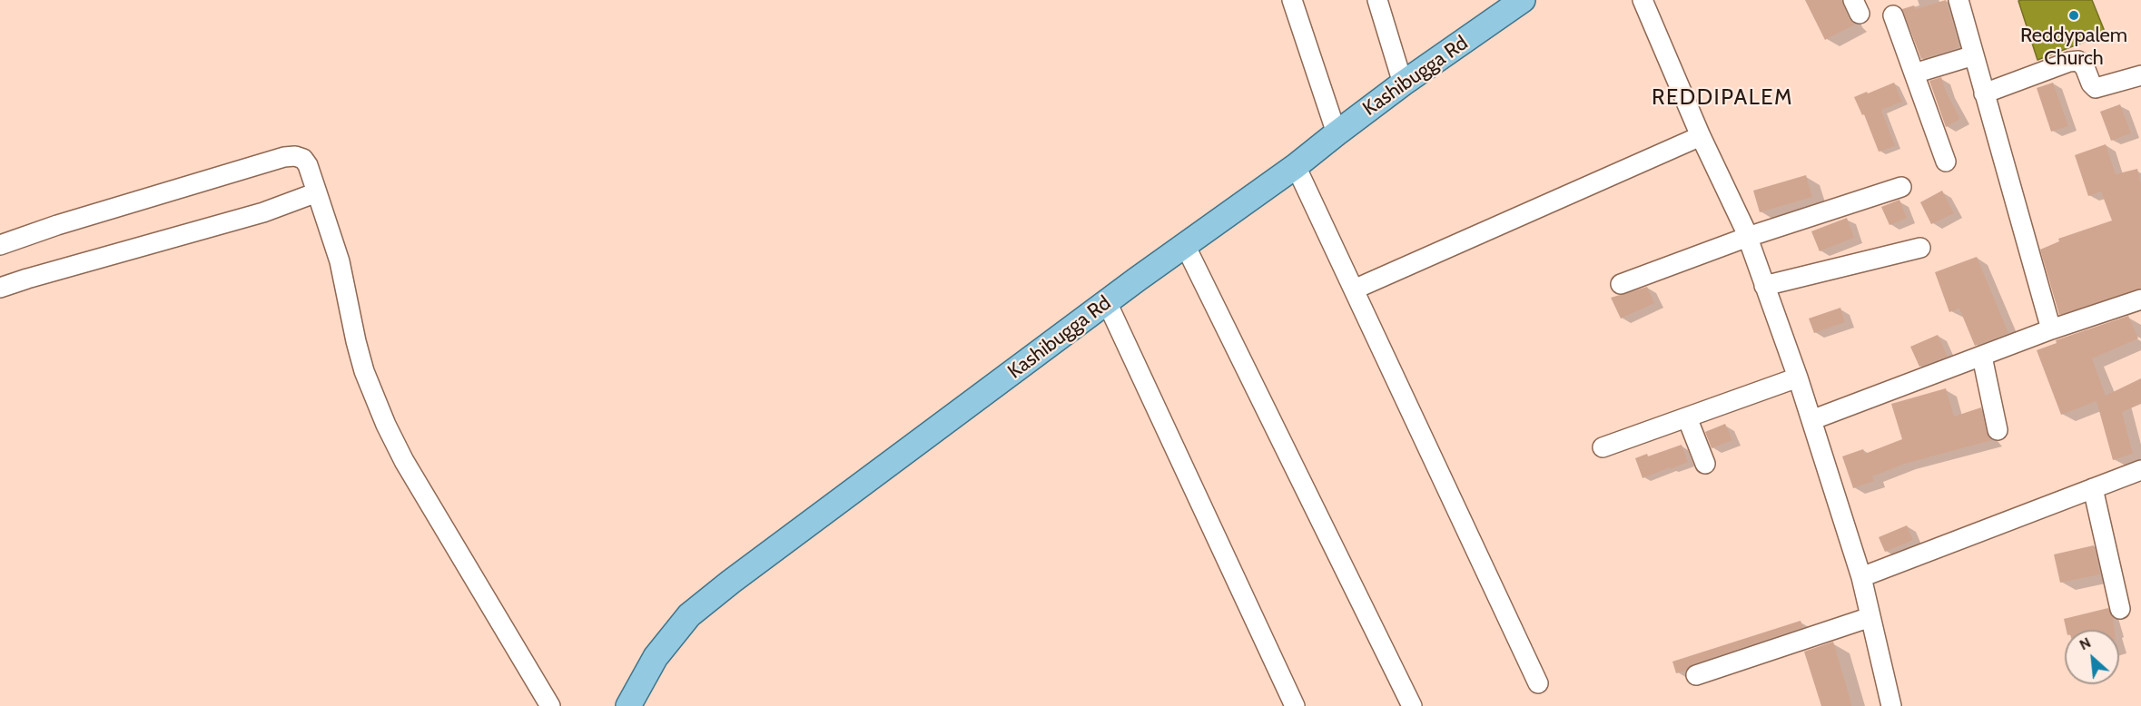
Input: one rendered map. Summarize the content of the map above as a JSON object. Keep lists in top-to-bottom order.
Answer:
{
  "streets": {
    "main road": ["Kashibugga Rd"]
  },
  "districts": ["REDDIPALEM"],
  "places": ["Reddypalem Church"],
  "north": "top left"
}
